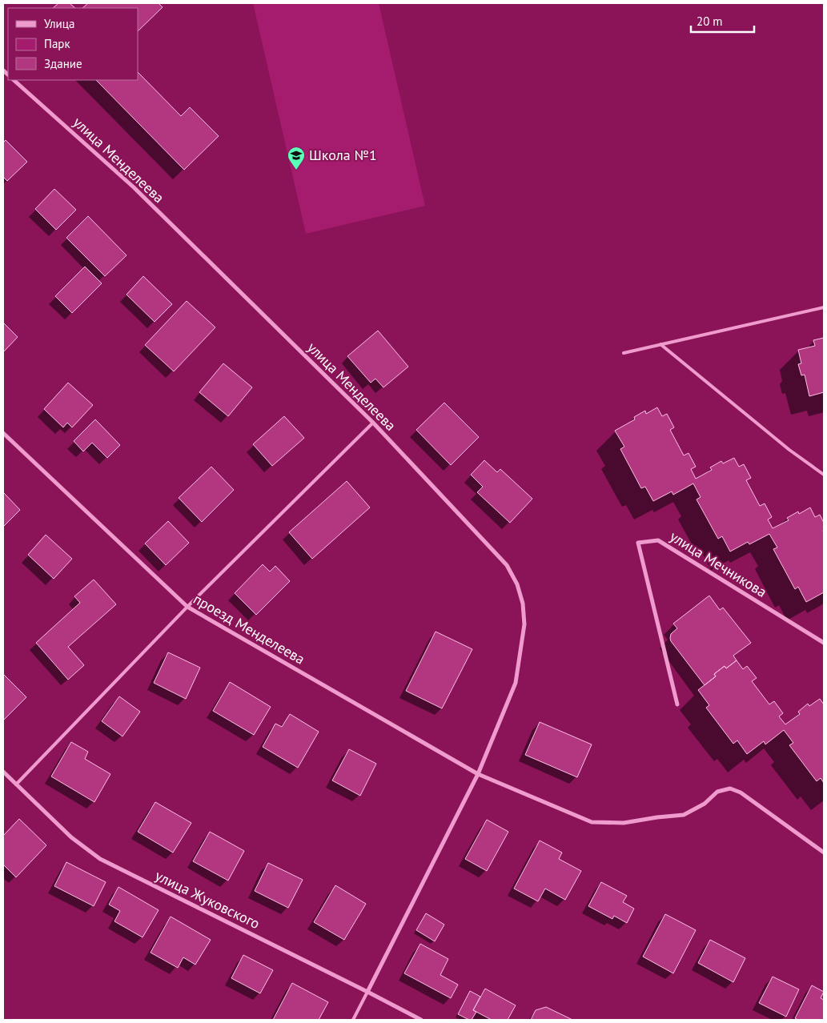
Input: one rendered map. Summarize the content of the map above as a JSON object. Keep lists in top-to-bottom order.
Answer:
{
  "streets": {
    "street": [
      "улица Менделеева",
      "улица Мечникова",
      "проезд Менделеева",
      "улица Жуковского"
    ]
  },
  "crossings": [
    ["улица Менделеева", "проезд Менделеева"],
    ["улица Менделеева", "улица Жуковского"]
  ],
  "places": {
    "school or university": ["Школа №1"]
  },
  "legend": ["Улица", "Парк", "Здание"],
  "scale_bar": "20 m"
}
